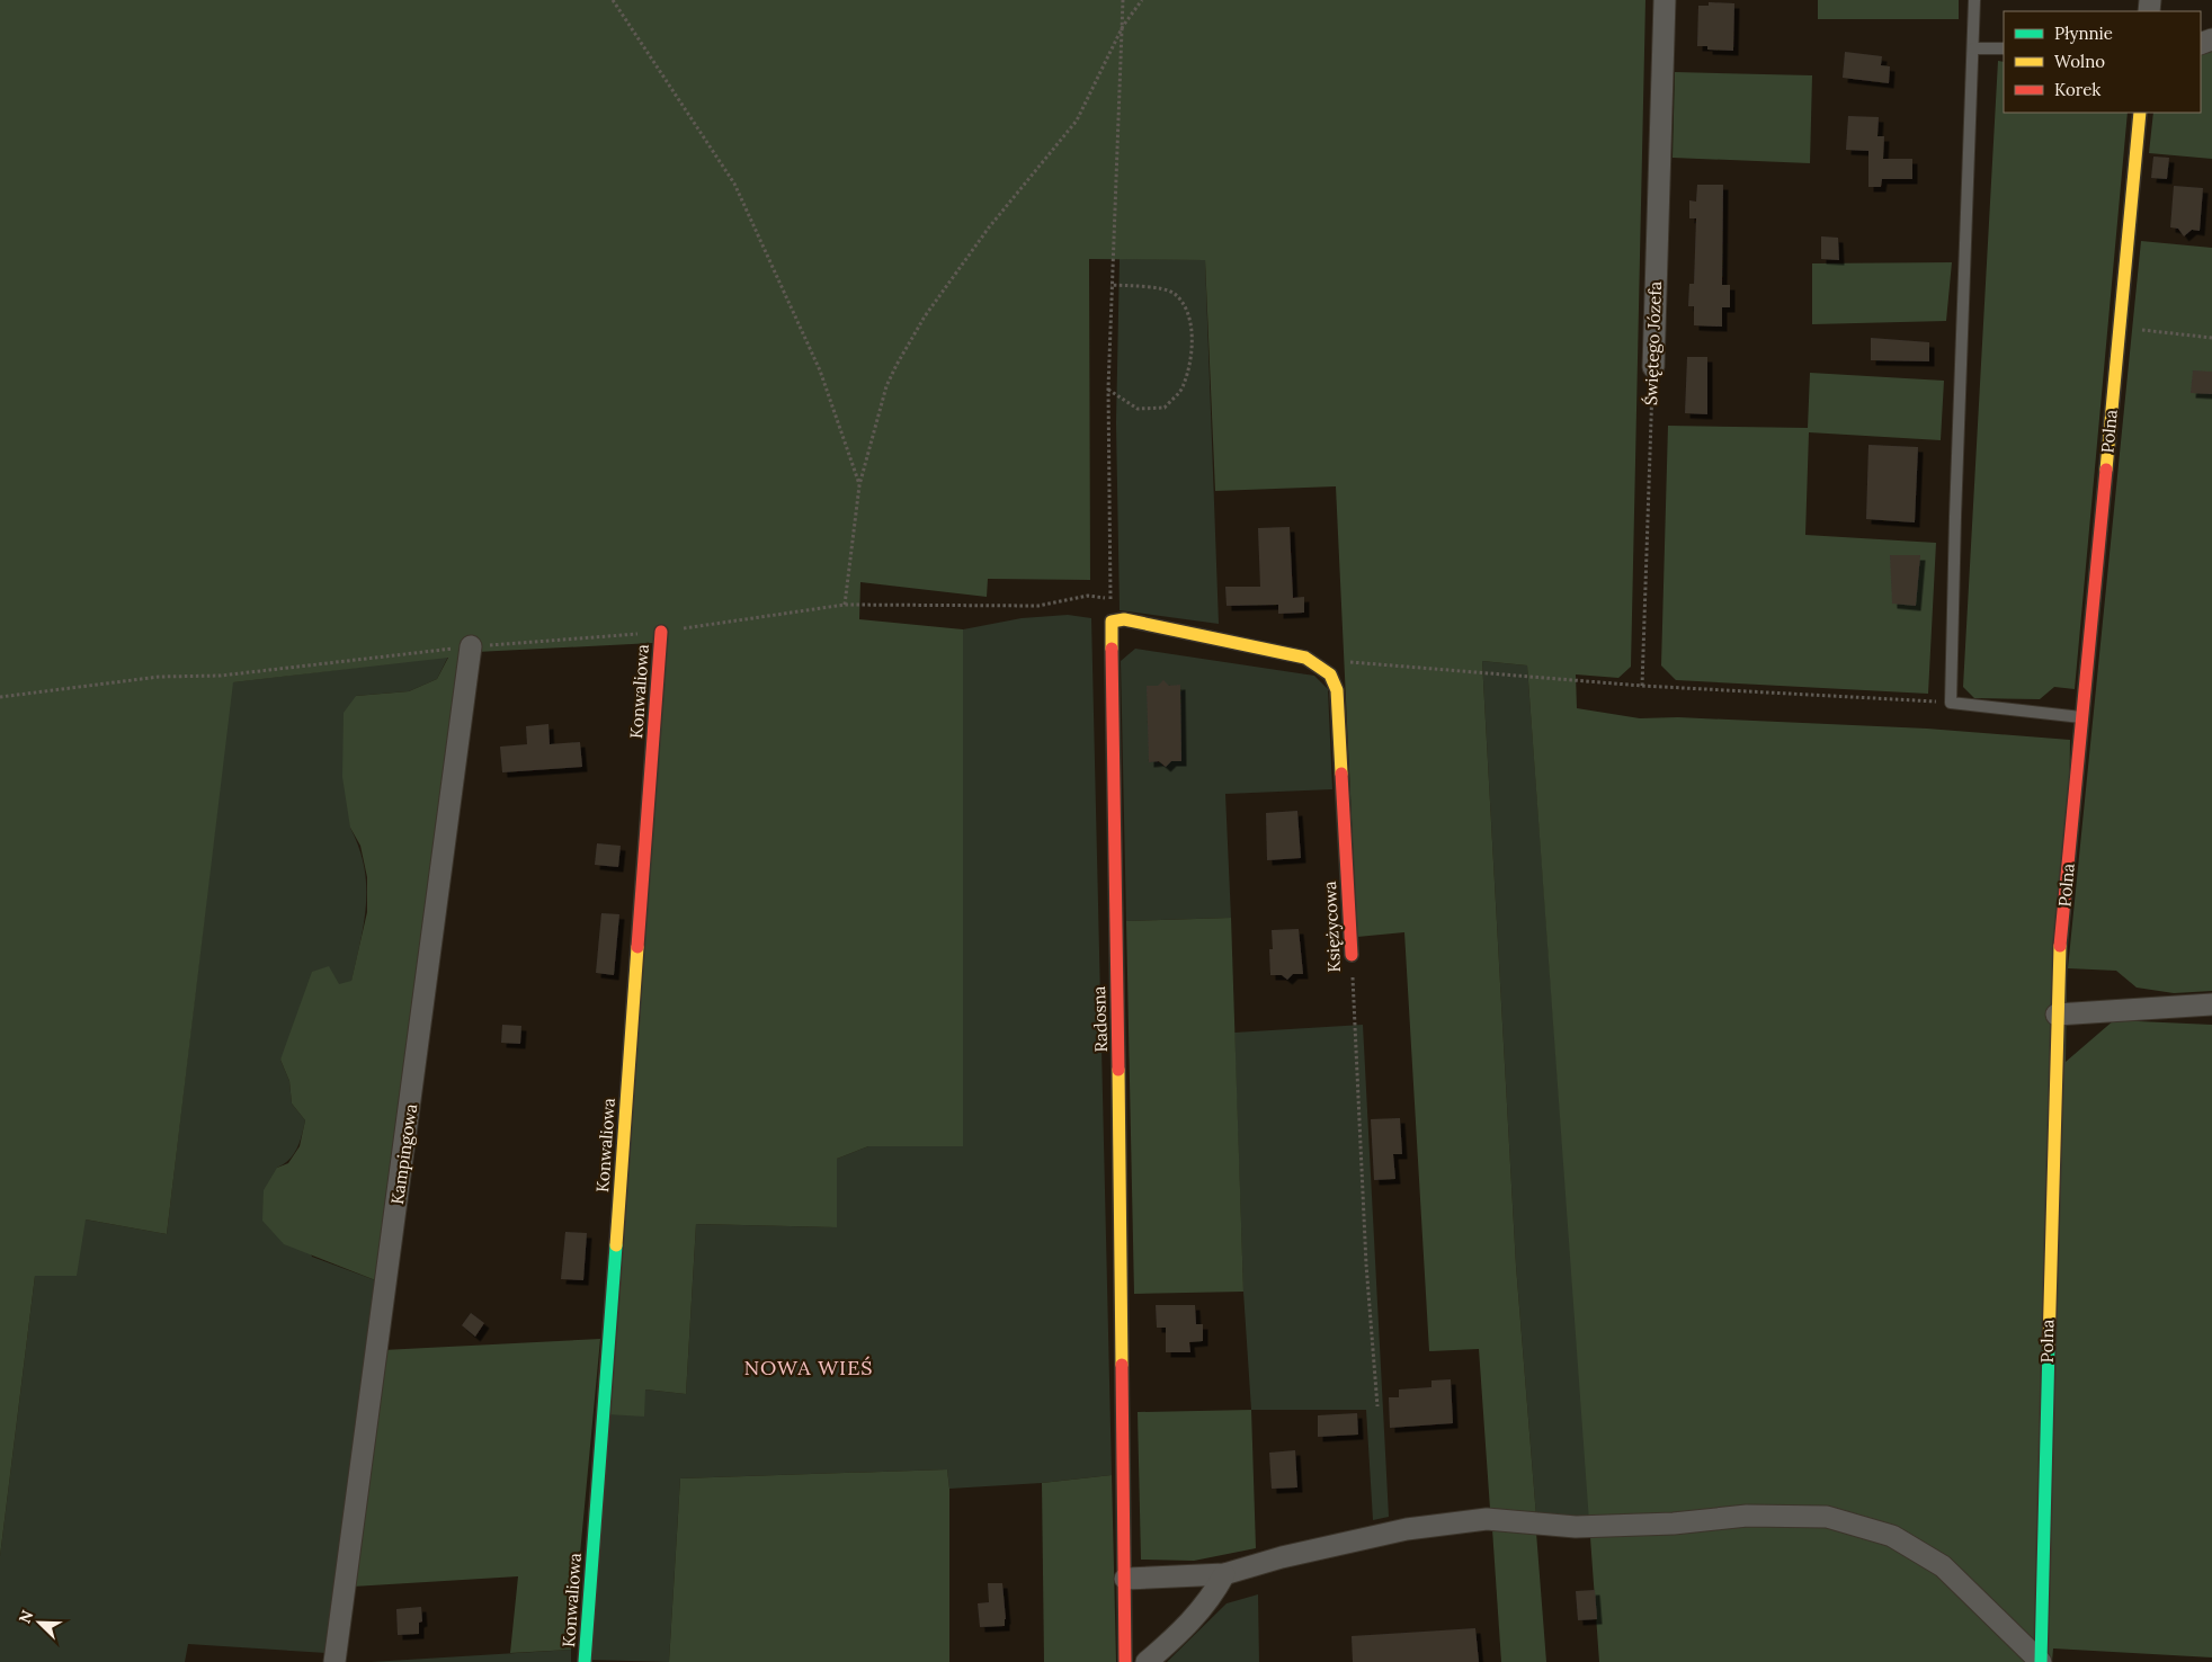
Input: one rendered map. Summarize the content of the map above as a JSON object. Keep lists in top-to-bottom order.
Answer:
{
  "streets": {
    "street": [
      "Świętego Józefa",
      "Polna",
      "Konwaliowa",
      "Księżycowa",
      "Radosna",
      "Kampingowa"
    ]
  },
  "crossings": [
    ["Księżycowa", "Radosna"]
  ],
  "districts": ["NOWA WIEŚ"],
  "legend": ["Płynnie", "Wolno", "Korek"],
  "north": "top left"
}
